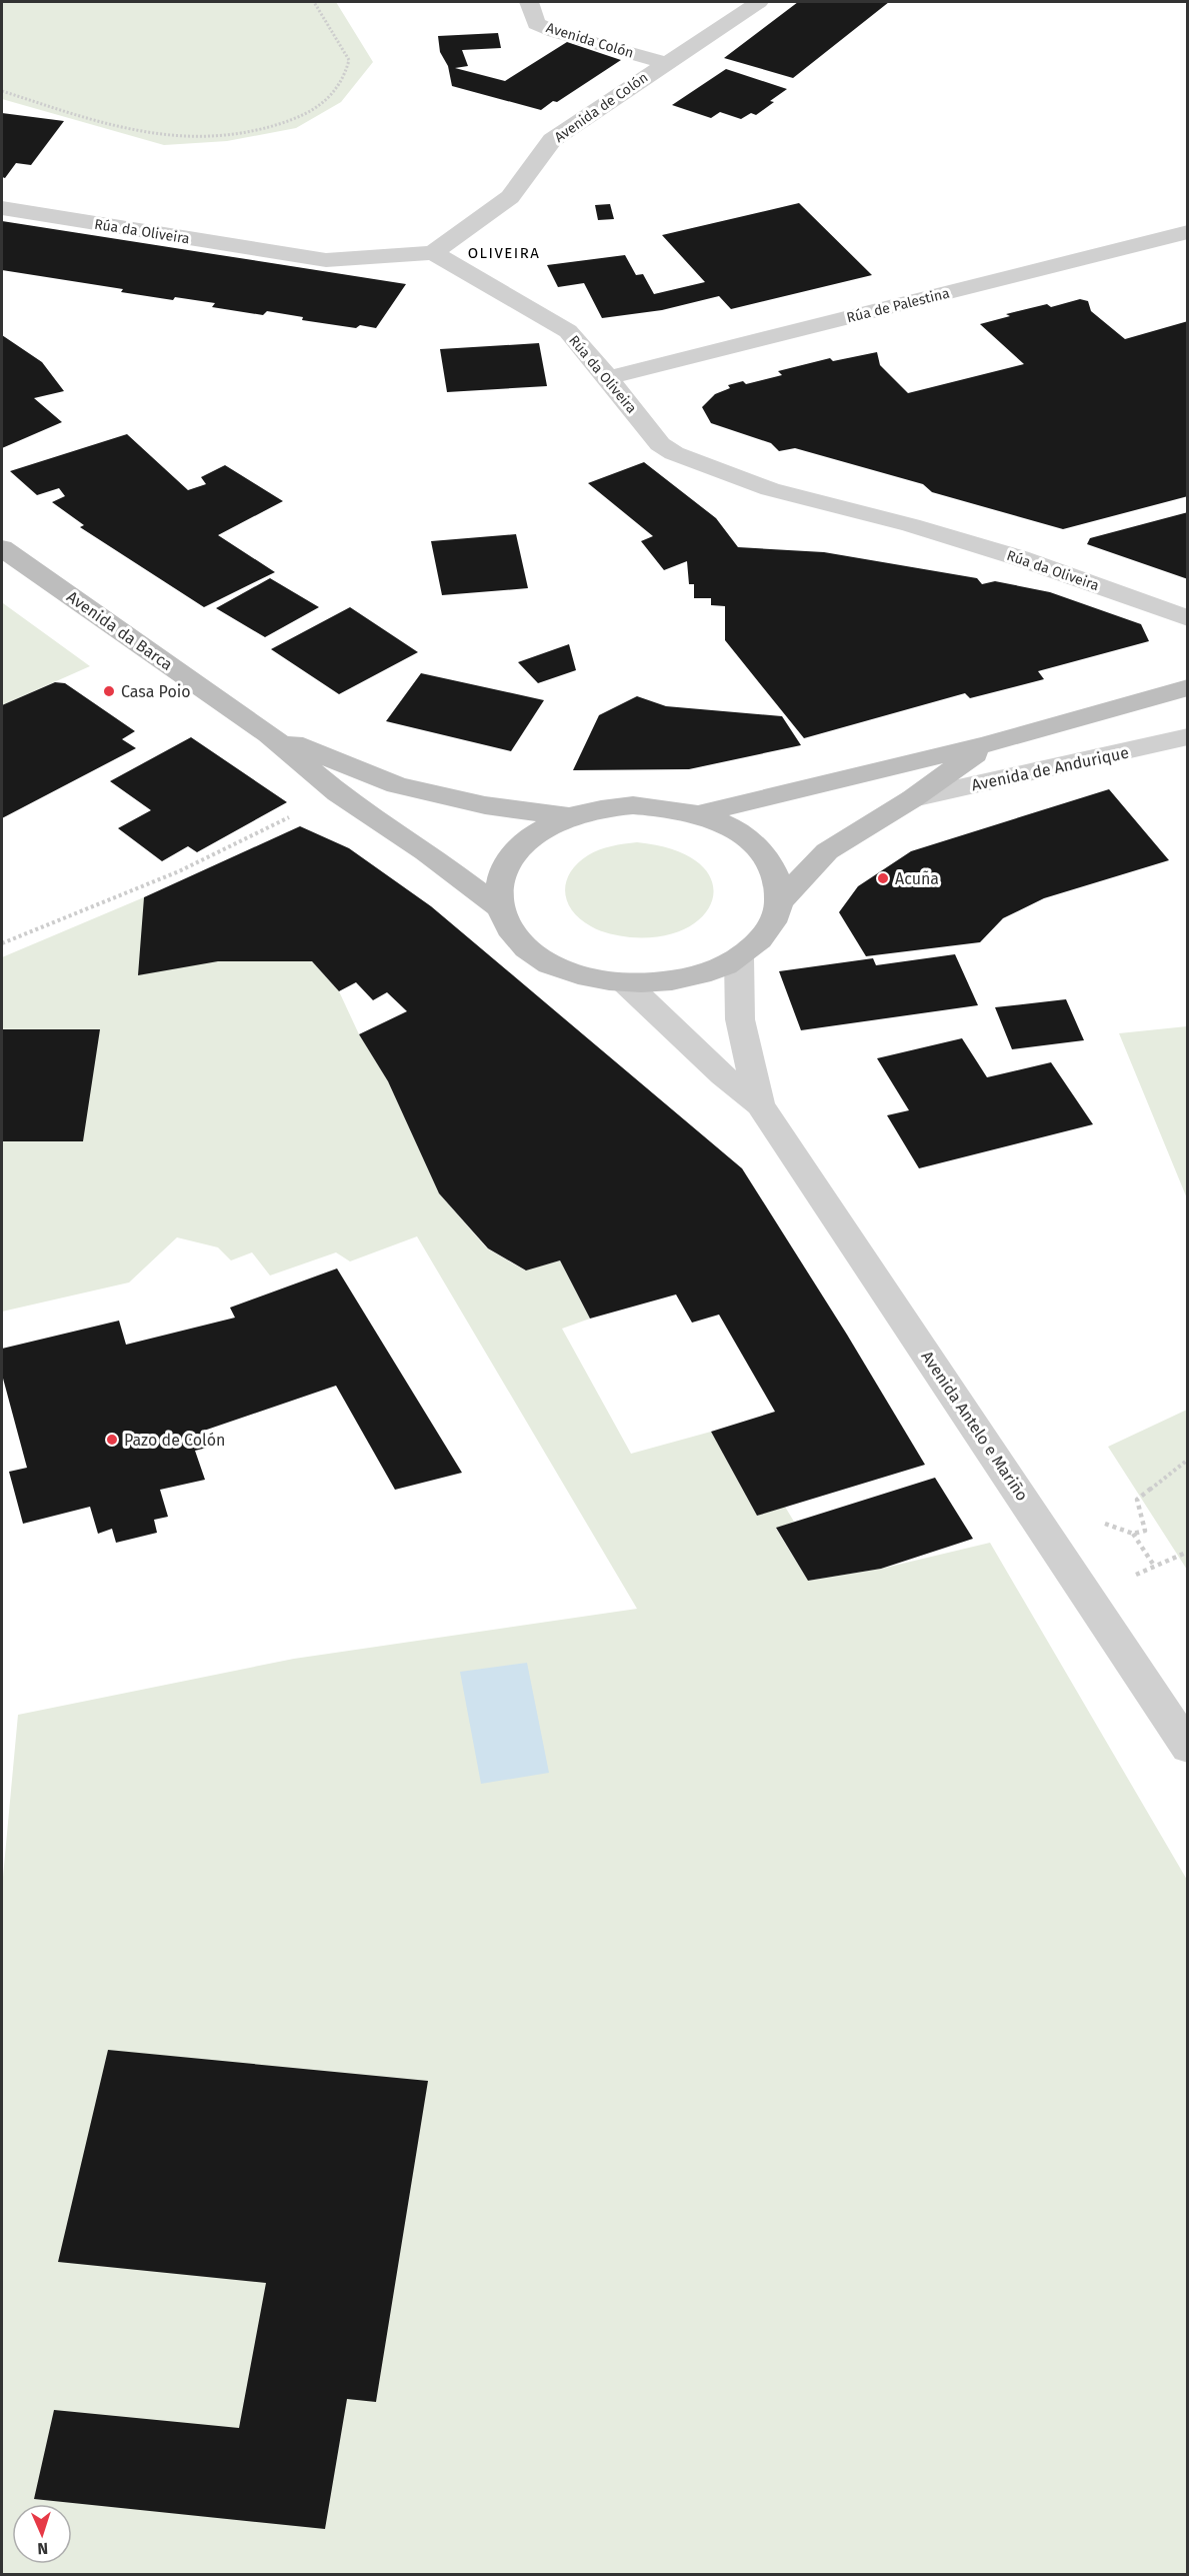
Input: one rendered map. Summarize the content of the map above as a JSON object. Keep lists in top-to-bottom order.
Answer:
{
  "streets": {
    "main road": ["Avenida da Barca"],
    "street": [
      "Avenida Colón",
      "Avenida de Colón",
      "Rúa da Oliveira",
      "Rúa de Palestina",
      "Avenida de Andurique",
      "Avenida Antelo e Mariño"
    ]
  },
  "crossings": [
    ["Avenida Colón", "Avenida de Colón"],
    ["Avenida de Colón", "Rúa da Oliveira"],
    ["Rúa da Oliveira", "Rúa de Palestina"]
  ],
  "districts": ["OLIVEIRA"],
  "places": ["Casa Poio", "Acuña", "Pazo de Colón"],
  "north": "bottom"
}
